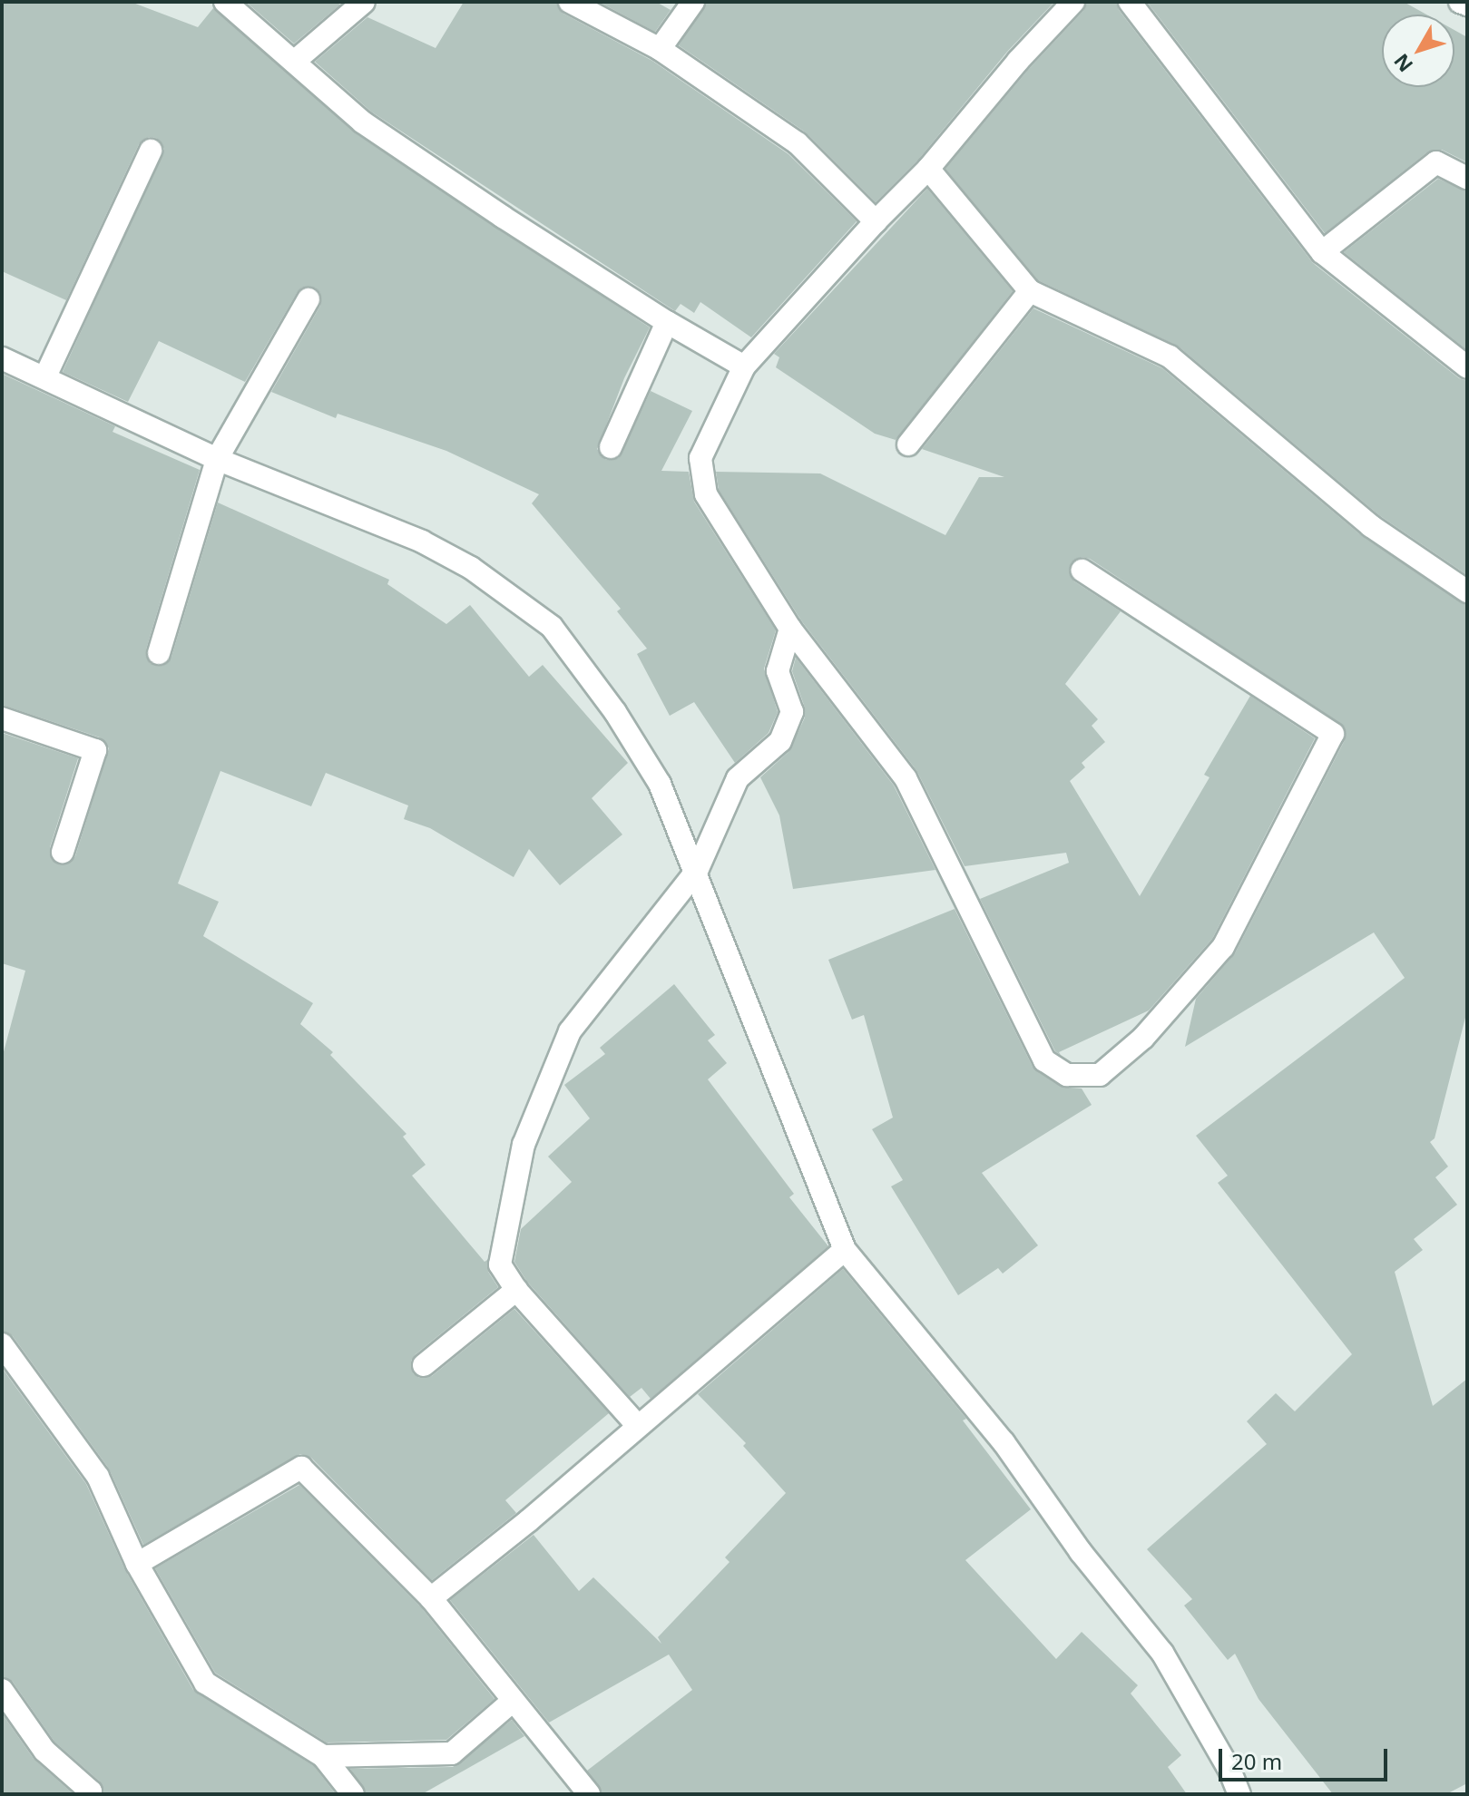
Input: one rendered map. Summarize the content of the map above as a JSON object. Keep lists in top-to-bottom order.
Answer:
{
  "scale_bar": "20 m",
  "north": "bottom left"
}
